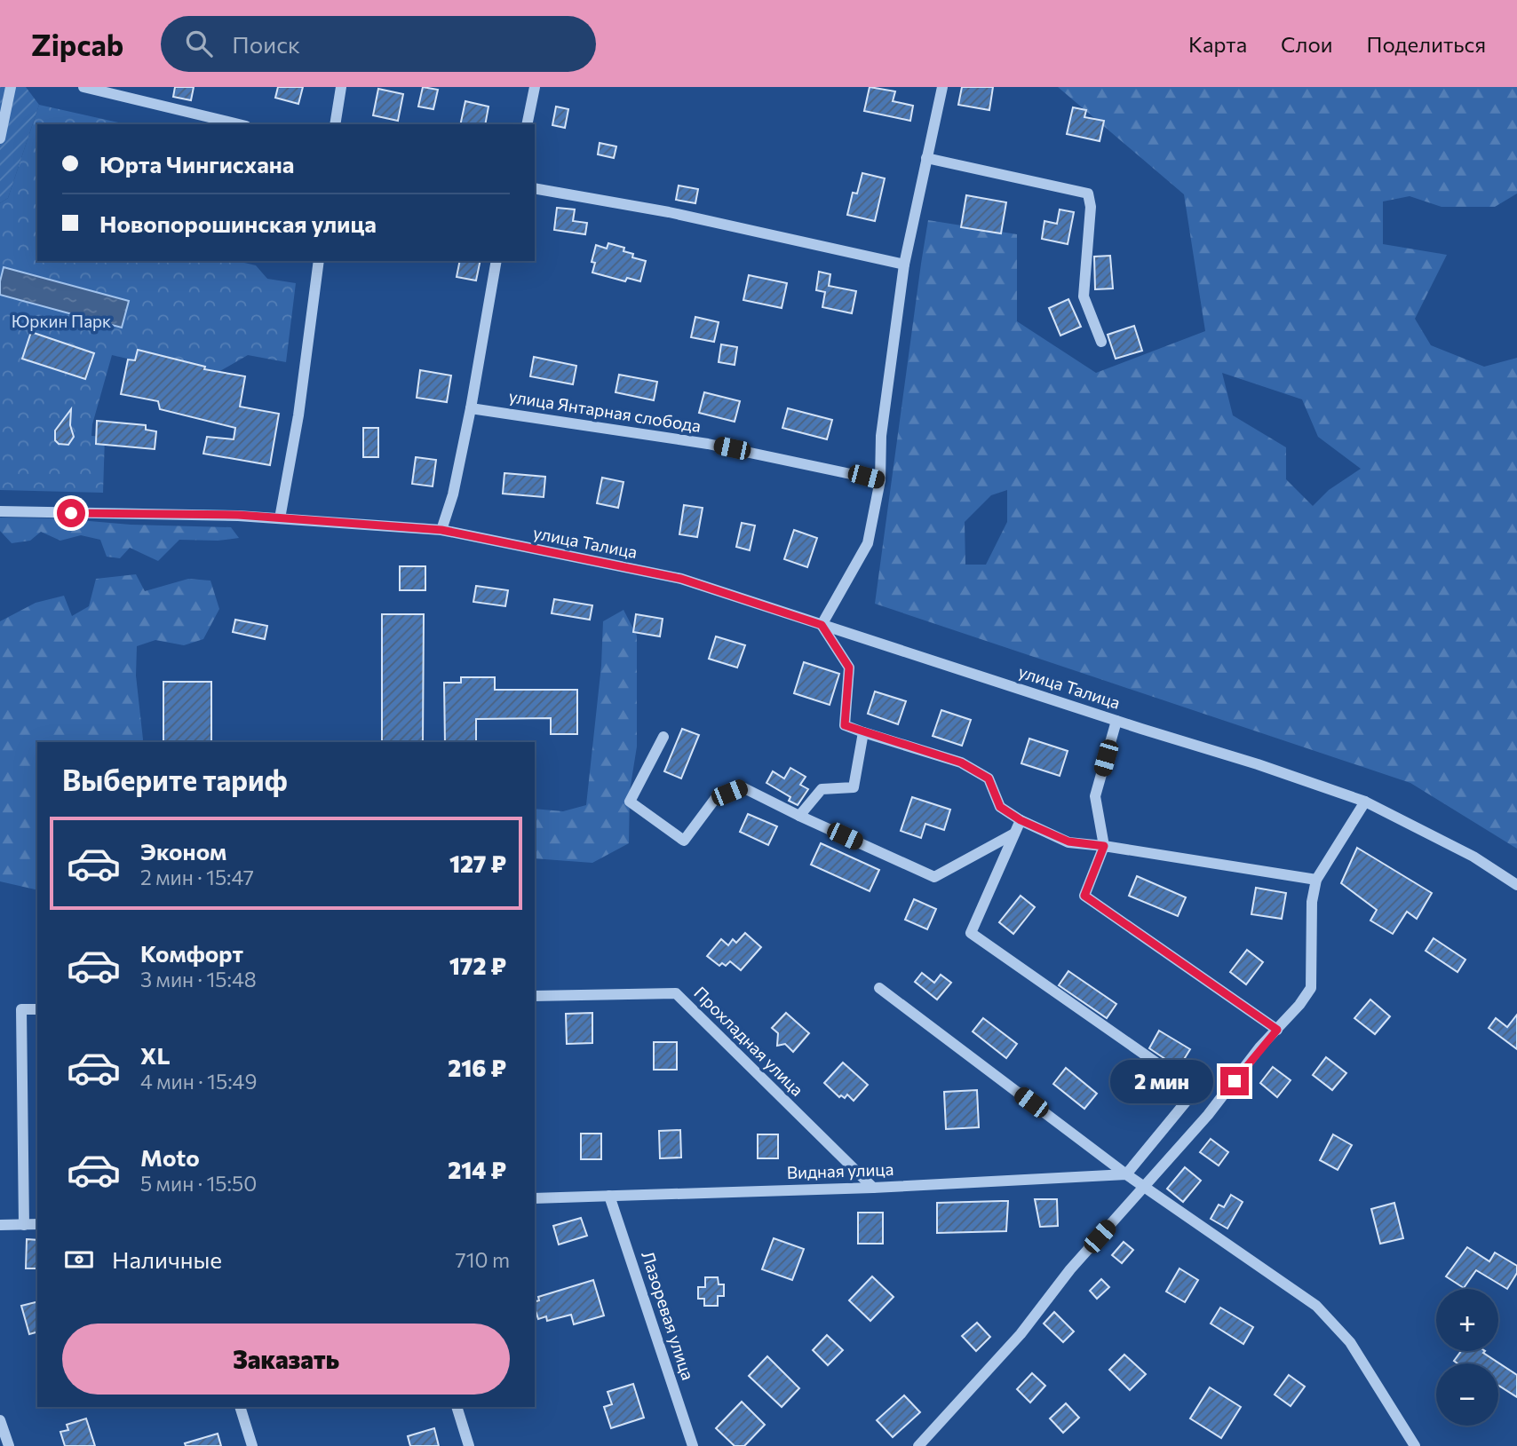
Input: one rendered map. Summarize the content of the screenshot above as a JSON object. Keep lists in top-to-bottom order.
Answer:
{
  "streets": {
    "street": [
      "улица Янтарная слобода",
      "улица Талица",
      "Прохладная улица",
      "Видная улица",
      "Лазоревая улица"
    ]
  },
  "crossings": [
    ["Прохладная улица", "Видная улица"],
    ["Видная улица", "Лазоревая улица"]
  ],
  "parks": ["Юркин Парк"],
  "page": {
    "header": "Zipcab",
    "search": "Поиск",
    "nav": ["Карта", "Слои", "Поделиться"],
    "banner": ["Юрта Чингисхана", "Новопорошинская улица"],
    "heading": "Выберите тариф",
    "list": [
      {
        "name": "Эконом",
        "note": "2 мин · 15:47",
        "value": "127 ₽"
      },
      {
        "name": "Комфорт",
        "note": "3 мин · 15:48",
        "value": "172 ₽"
      },
      {
        "name": "XL",
        "note": "4 мин · 15:49",
        "value": "216 ₽"
      },
      {
        "name": "Moto",
        "note": "5 мин · 15:50",
        "value": "214 ₽"
      }
    ],
    "bubble": "2 мин",
    "pay": ["Наличные", "710 m"],
    "map_buttons": ["+", "−"],
    "buttons": "Заказать"
  }
}
